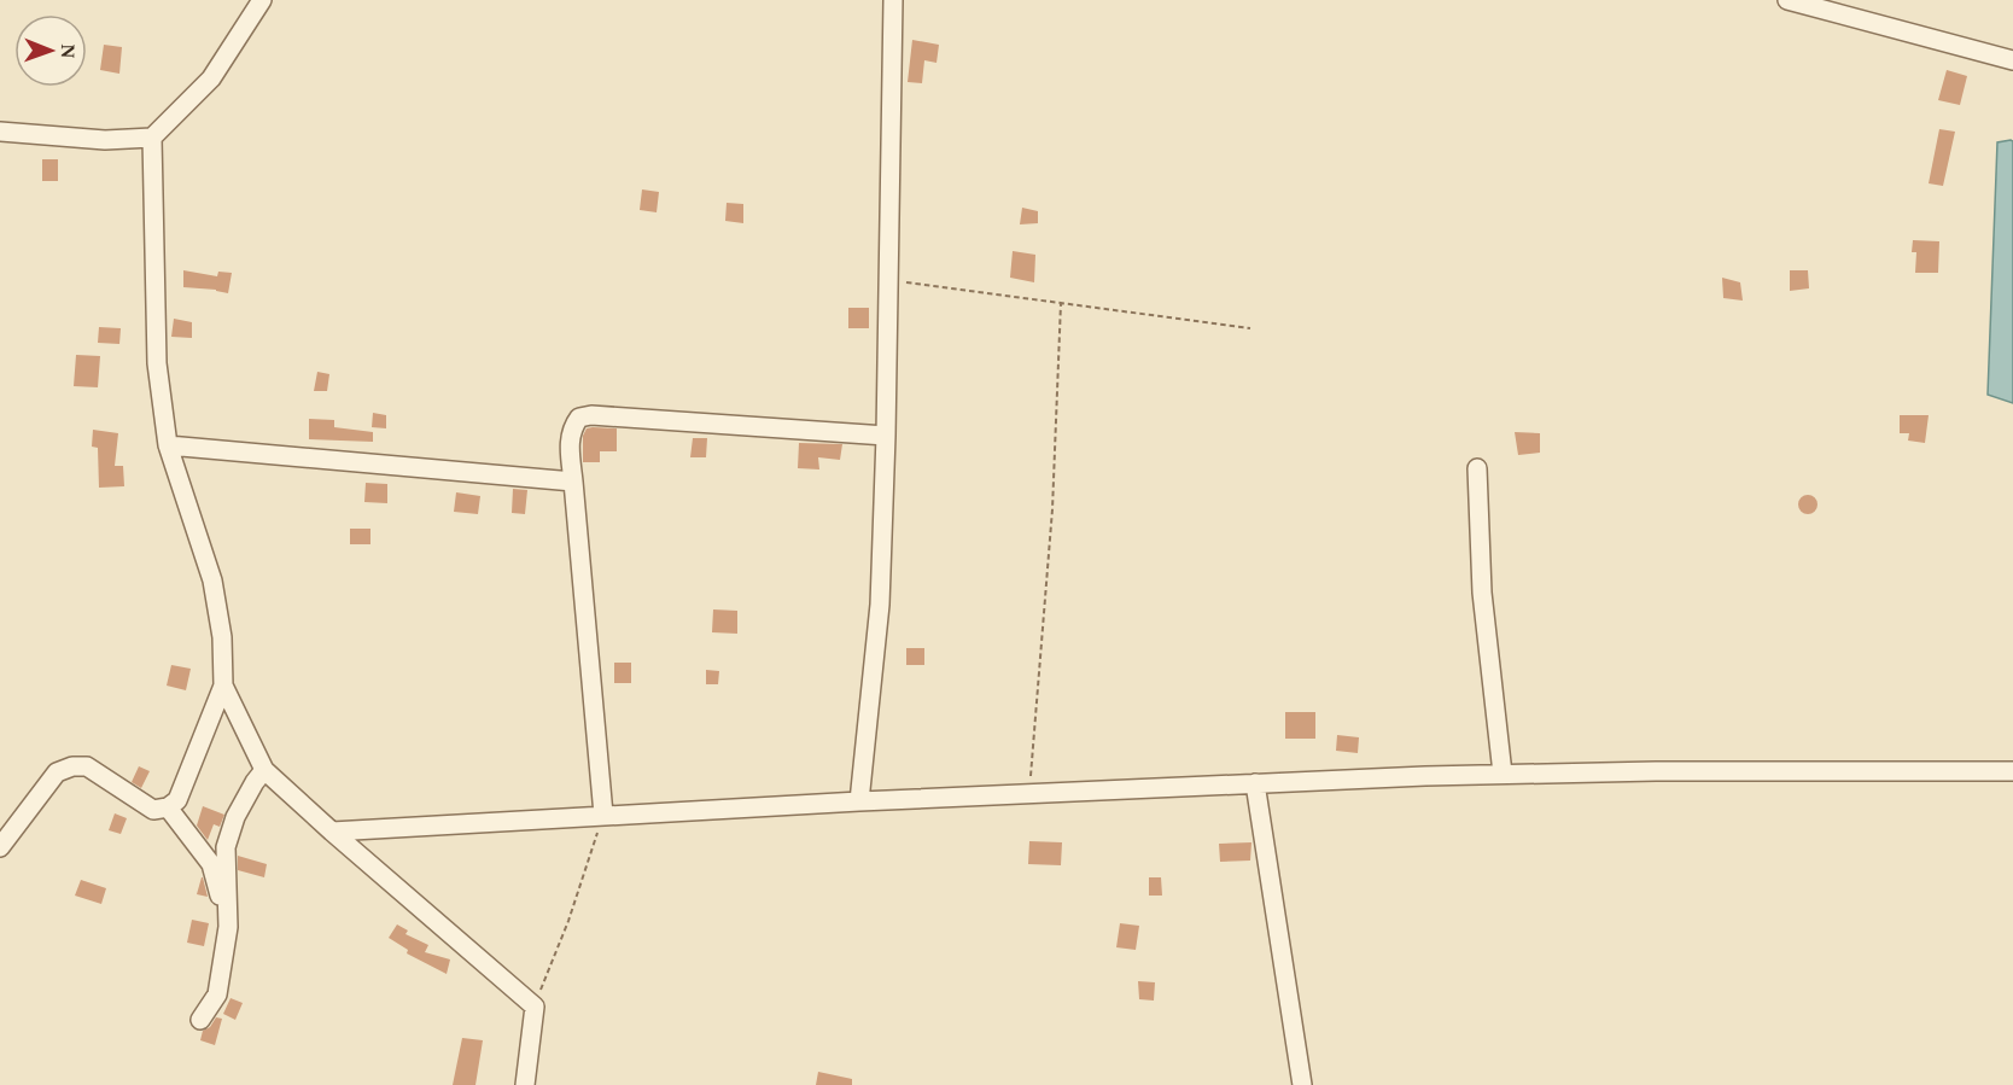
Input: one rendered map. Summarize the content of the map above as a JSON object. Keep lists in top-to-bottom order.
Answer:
{
  "north": "right"
}
